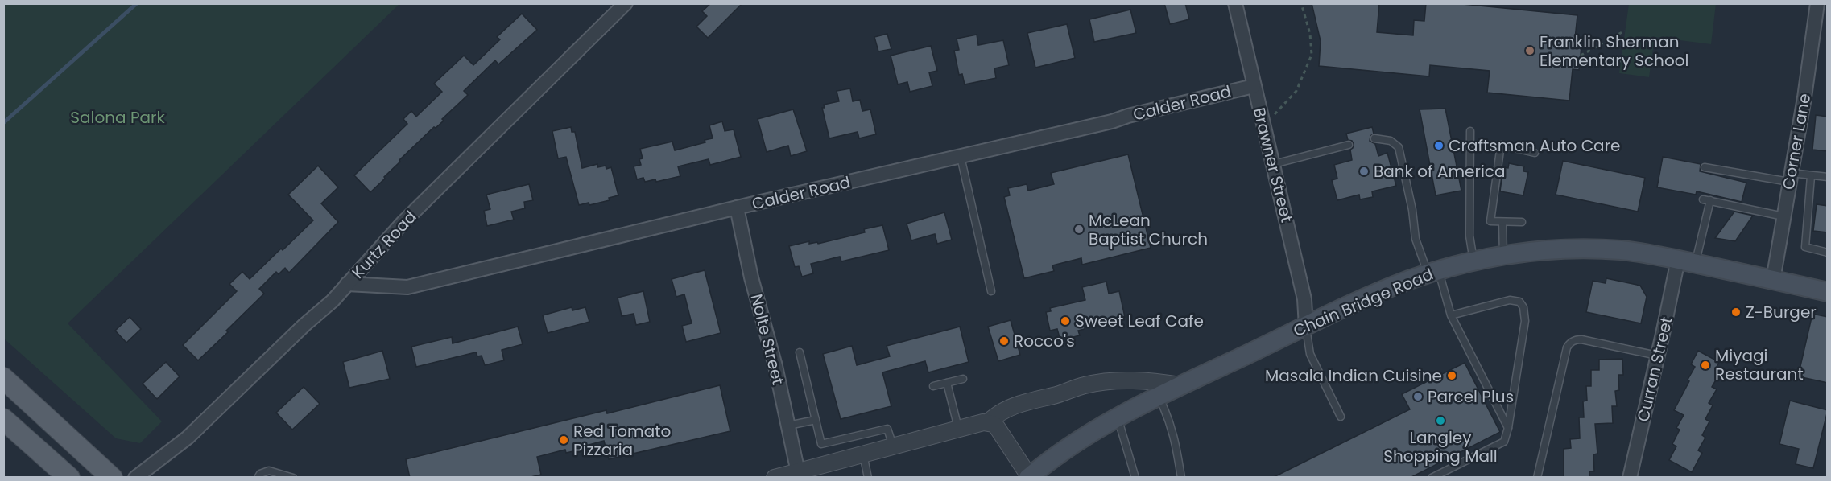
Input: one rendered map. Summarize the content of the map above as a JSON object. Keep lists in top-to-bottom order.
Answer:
{
  "streets": {
    "main road": ["Chain Bridge Road"],
    "street": [
      "Calder Road",
      "Corner Lane",
      "Brawner Street",
      "Kurtz Road",
      "Nolte Street",
      "Curran Street"
    ]
  },
  "crossings": [
    ["Calder Road", "Brawner Street"],
    ["Calder Road", "Kurtz Road"],
    ["Calder Road", "Nolte Street"],
    ["Corner Lane", "Chain Bridge Road"],
    ["Brawner Street", "Chain Bridge Road"],
    ["Chain Bridge Road", "Curran Street"]
  ],
  "parks": ["Salona Park"],
  "places": [
    "Franklin Sherman Elementary School",
    "Craftsman Auto Care",
    "Bank of America",
    "McLean Baptist Church",
    "Z-Burger",
    "Sweet Leaf Cafe",
    "Rocco's",
    "Miyagi Restaurant",
    "Masala Indian Cuisine",
    "Parcel Plus",
    "Langley Shopping Mall",
    "Red Tomato Pizzaria"
  ]
}
